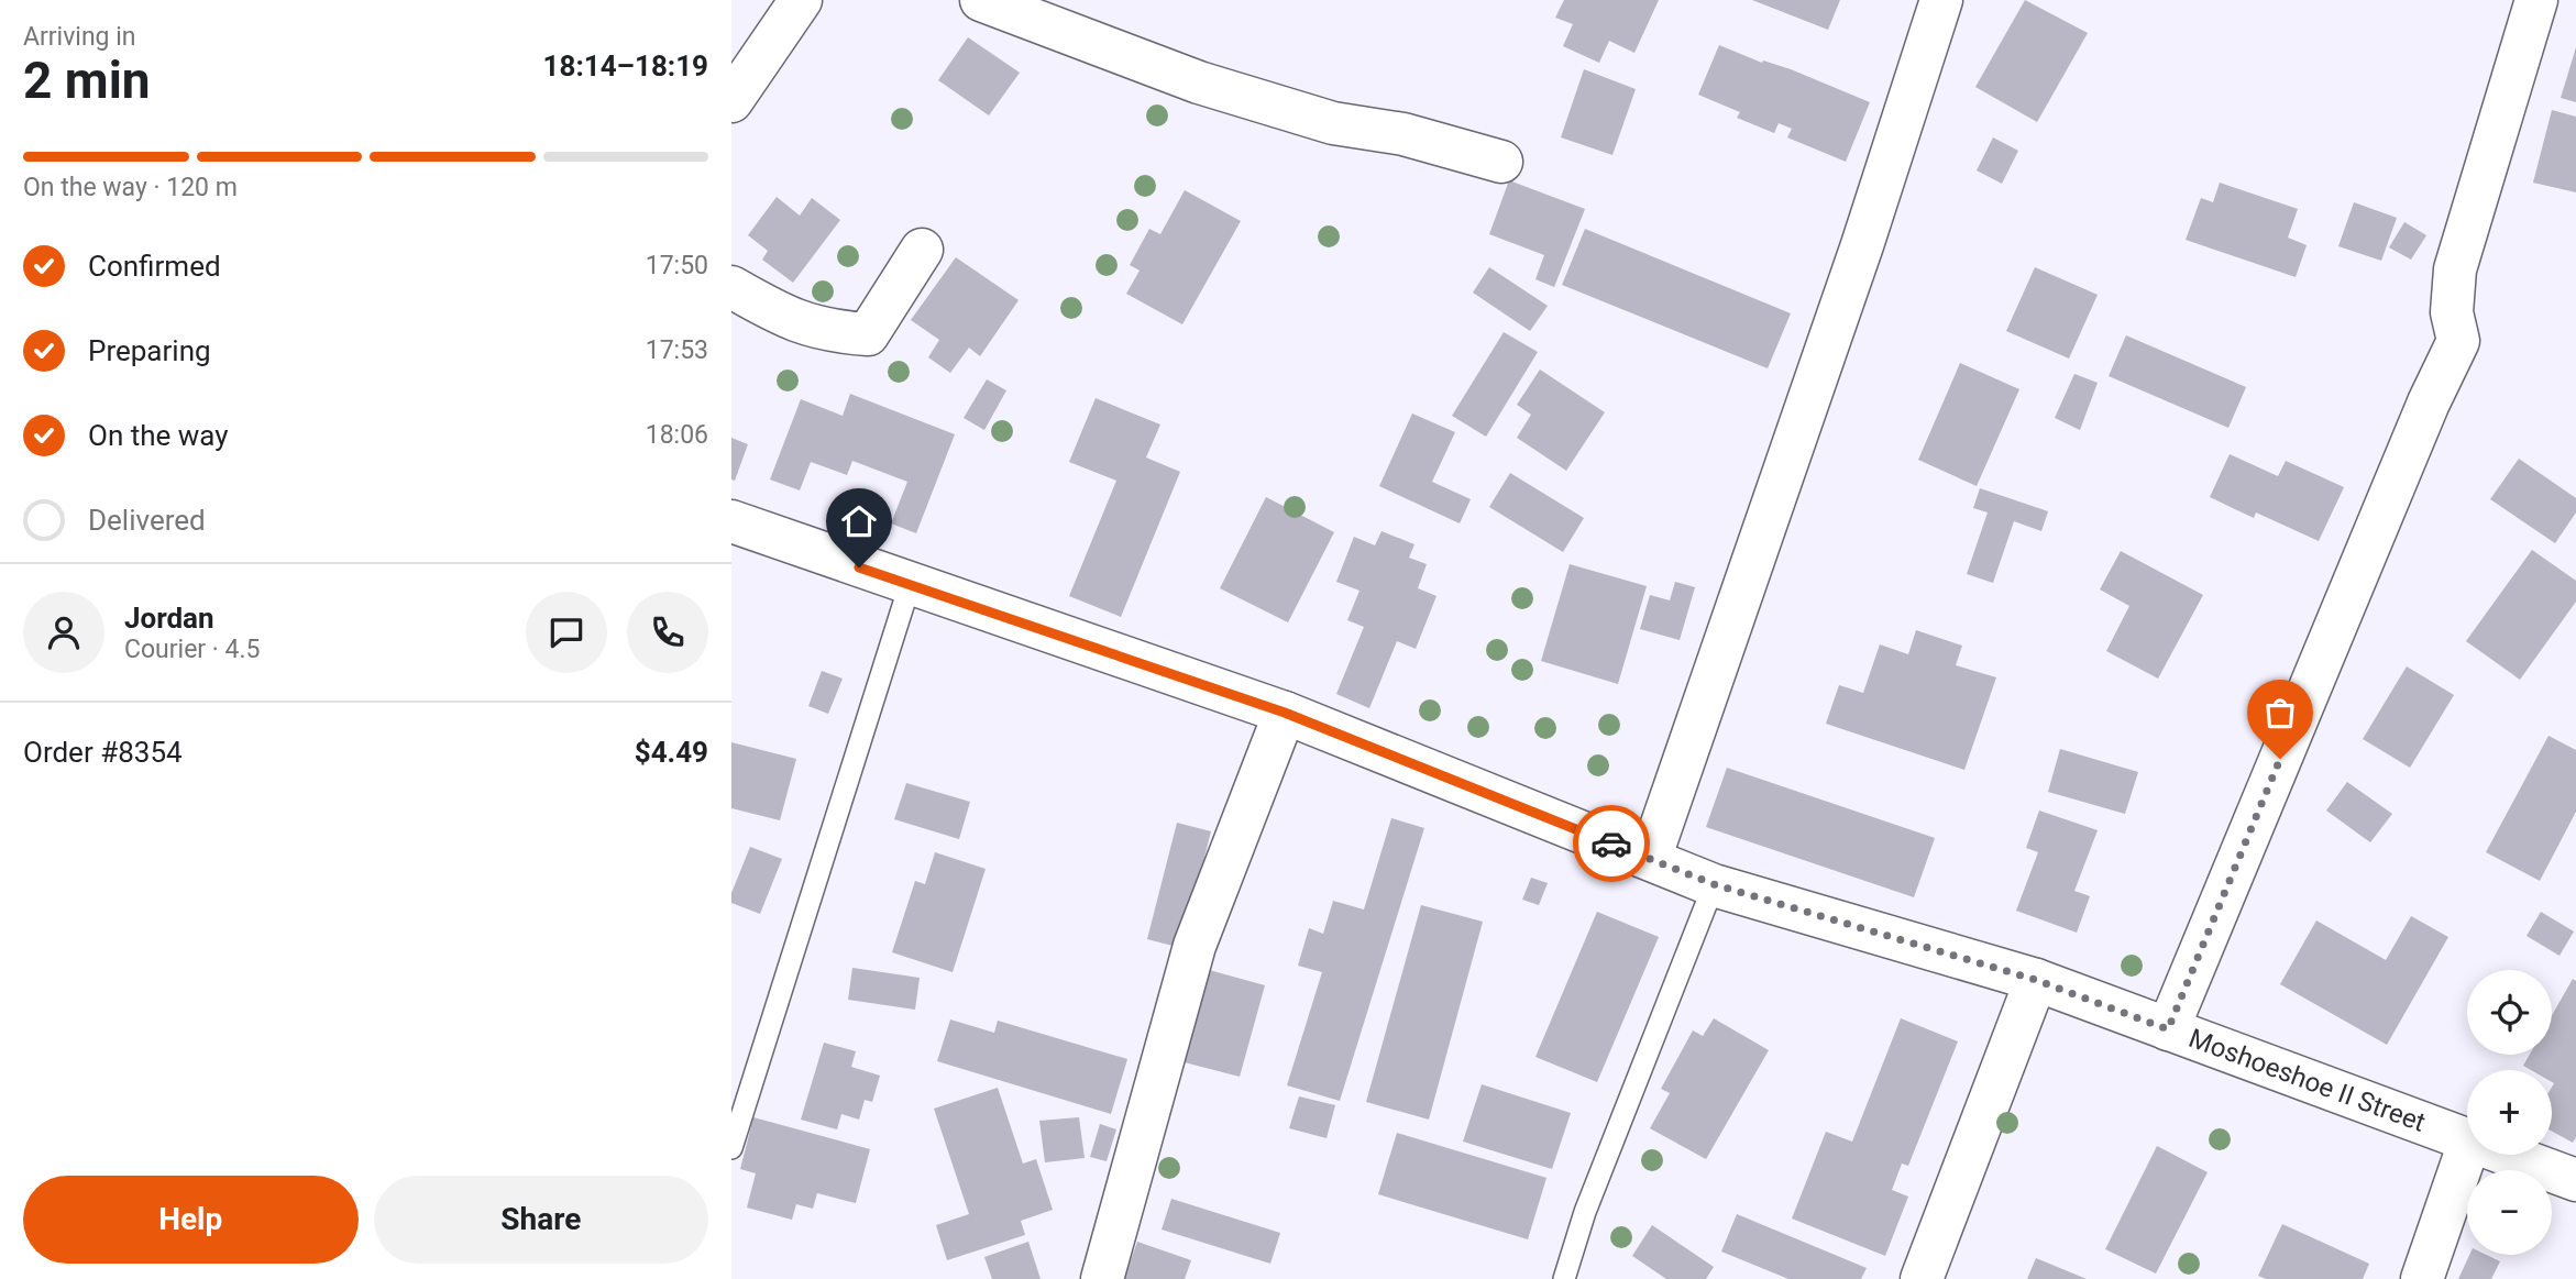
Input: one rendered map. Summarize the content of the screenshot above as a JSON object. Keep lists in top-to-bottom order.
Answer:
{
  "streets": {
    "street": ["Moshoeshoe II Street"]
  },
  "page": {
    "heading": ["2 min", "Arriving in", "18:14–18:19"],
    "panel": [
      "Jordan",
      "Courier · 4.5",
      "Order #8354",
      "$4.49"
    ],
    "bar": "On the way · 120 m",
    "list": [
      ["Confirmed", "17:50"],
      ["Preparing", "17:53"],
      ["On the way", "18:06"],
      "Delivered"
    ],
    "map_buttons": ["+", "−"],
    "buttons": ["Help", "Share"]
  }
}
